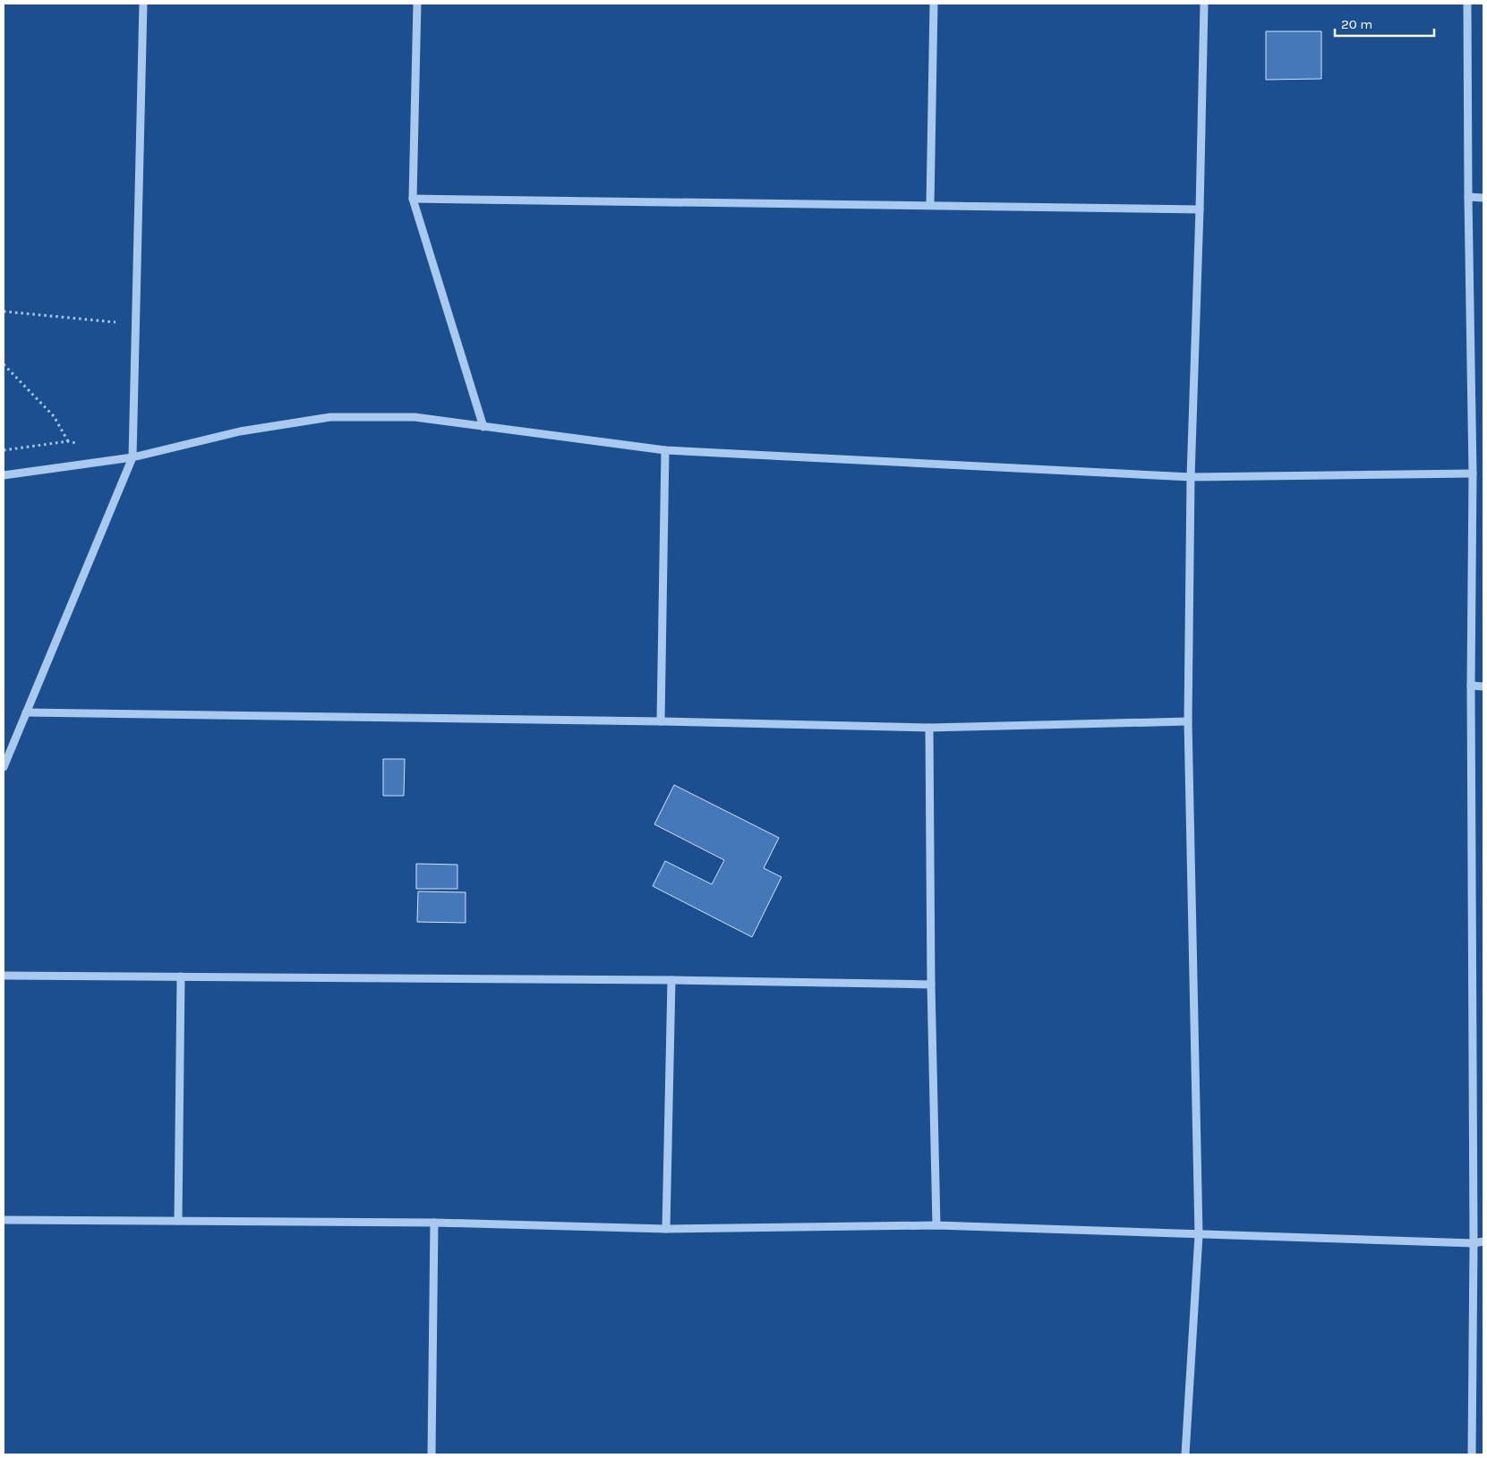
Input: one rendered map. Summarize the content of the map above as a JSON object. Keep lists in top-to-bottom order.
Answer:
{
  "scale_bar": "20 m"
}
